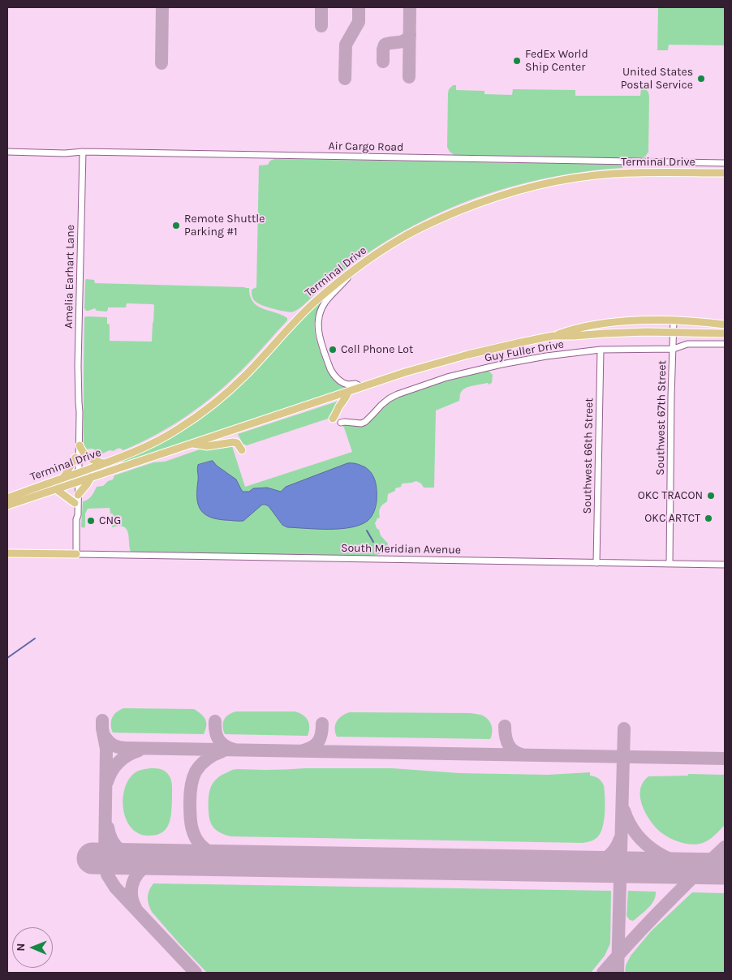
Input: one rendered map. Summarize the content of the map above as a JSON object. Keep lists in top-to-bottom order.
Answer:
{
  "streets": {
    "main road": ["Terminal Drive"],
    "street": [
      "Air Cargo Road",
      "Amelia Earhart Lane",
      "Guy Fuller Drive",
      "Southwest 67th Street",
      "Southwest 66th Street",
      "South Meridian Avenue"
    ]
  },
  "crossings": [
    ["Air Cargo Road", "Amelia Earhart Lane"],
    ["Terminal Drive", "Amelia Earhart Lane"],
    ["Terminal Drive", "Southwest 67th Street"],
    ["Amelia Earhart Lane", "South Meridian Avenue"],
    ["Guy Fuller Drive", "Southwest 67th Street"],
    ["Guy Fuller Drive", "Southwest 66th Street"],
    ["Southwest 67th Street", "South Meridian Avenue"],
    ["Southwest 66th Street", "South Meridian Avenue"]
  ],
  "places": [
    "FedEx World Ship Center",
    "United States Postal Service",
    "Remote Shuttle Parking #1",
    "Cell Phone Lot",
    "OKC TRACON",
    "OKC ARTCT",
    "CNG"
  ],
  "north": "left"
}
